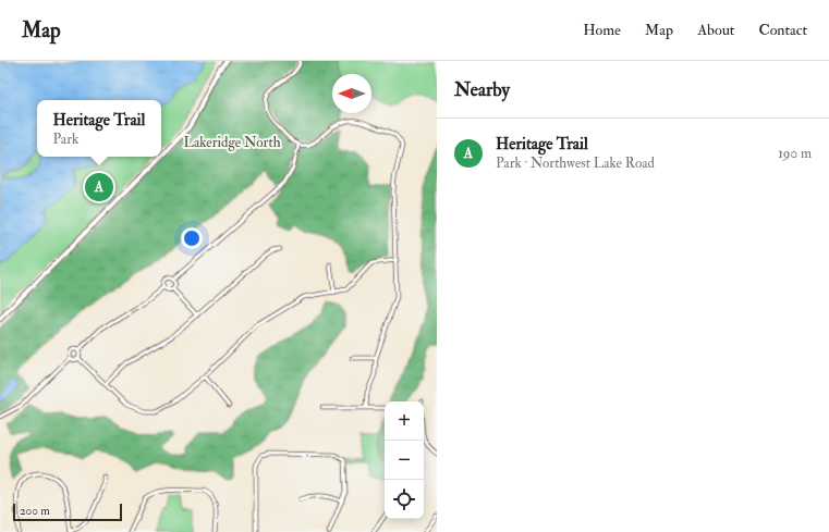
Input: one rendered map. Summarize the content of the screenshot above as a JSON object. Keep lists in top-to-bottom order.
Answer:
{
  "parks": ["Lakeridge North"],
  "scale_bar": "200 m",
  "north": "left",
  "page": {
    "header": "Map",
    "nav": [
      "Home",
      "Map",
      "About",
      "Contact"
    ],
    "heading": "Nearby",
    "popup": ["Heritage Trail", "Park"],
    "list": [
      {
        "mark": "A",
        "name": "Heritage Trail",
        "note": "Park · Northwest Lake Road",
        "value": "190 m"
      }
    ],
    "pins": "A",
    "map_buttons": ["+", "−"],
    "scale": "200 m"
  }
}
